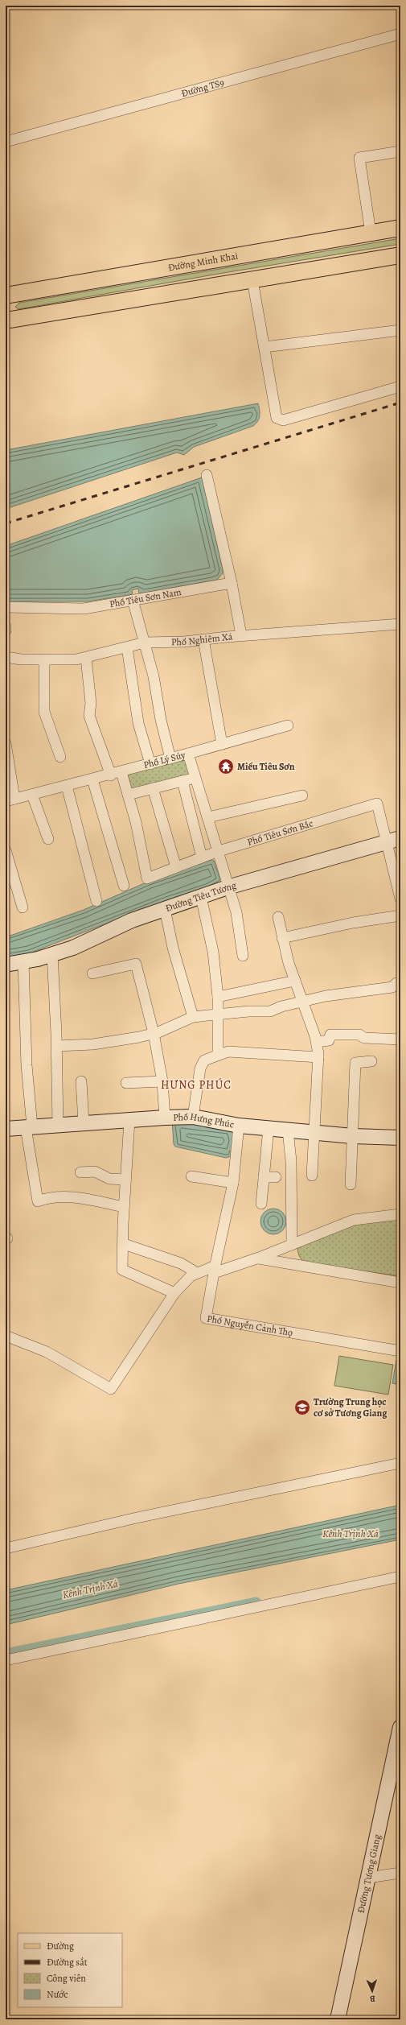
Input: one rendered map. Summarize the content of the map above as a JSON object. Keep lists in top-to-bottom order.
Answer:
{
  "streets": {
    "main road": ["Đường Minh Khai"],
    "street": [
      "Đường TS9",
      "Phố Tiêu Sơn Nam",
      "Phố Nghiêm Xá",
      "Phố Lý Súy",
      "Phố Tiêu Sơn Bắc",
      "Đường Tiêu Tương",
      "Phố Hưng Phúc",
      "Phố Nguyễn Cảnh Thọ",
      "Đường Tương Giang"
    ]
  },
  "crossings": [
    ["Phố Lý Súy", "Phố Tiêu Sơn Bắc"],
    ["Phố Lý Súy", "Đường Tiêu Tương"],
    ["Phố Tiêu Sơn Bắc", "Đường Tiêu Tương"]
  ],
  "districts": ["HƯNG PHÚC"],
  "water": ["Kênh Trịnh Xá"],
  "places": {
    "temple": ["Miếu Tiêu Sơn"],
    "school or university": ["Trường Trung học cơ sở Tương Giang"]
  },
  "legend": [
    "Đường",
    "Đường sắt",
    "Công viên",
    "Nước"
  ],
  "north": "bottom"
}
